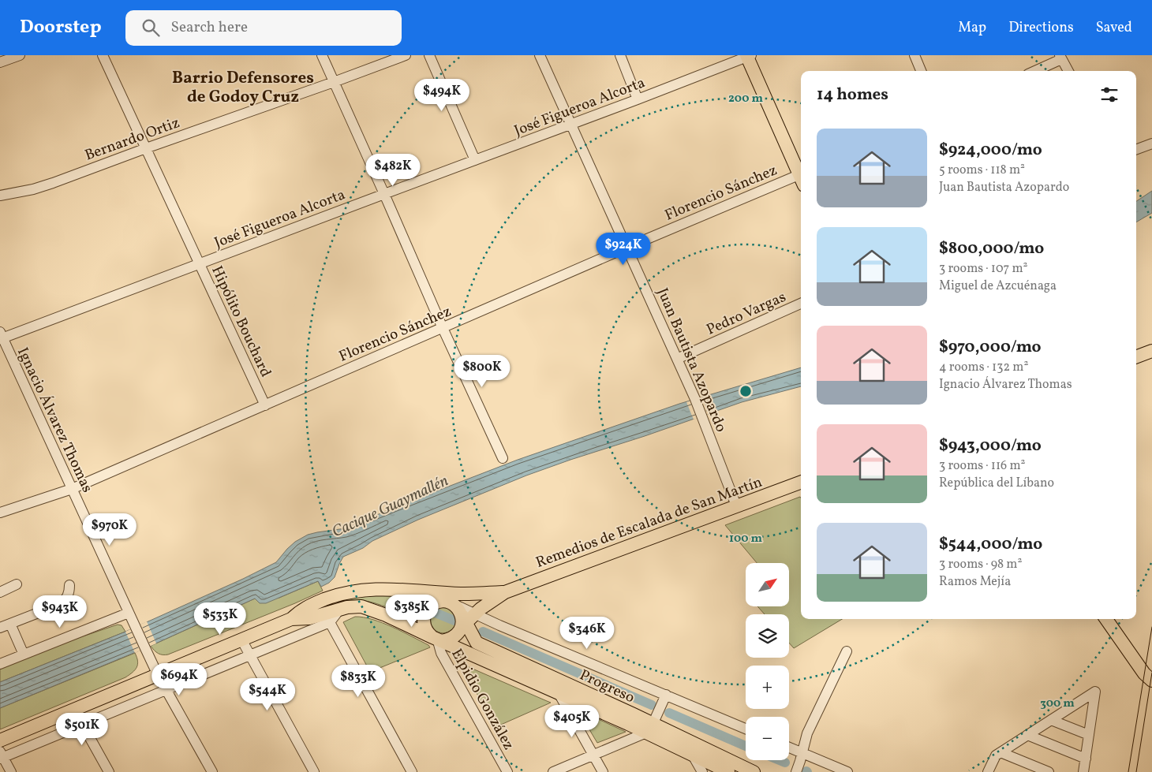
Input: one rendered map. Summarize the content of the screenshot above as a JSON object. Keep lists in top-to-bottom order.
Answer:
{
  "streets": {
    "main road": ["Remedios de Escalada de San Martín", "Progreso"],
    "street": [
      "José Figueroa Alcorta",
      "Bernardo Ortiz",
      "Florencio Sánchez",
      "Pedro Vargas",
      "Hipólito Bouchard",
      "Juan Bautista Azopardo",
      "Ignacio Álvarez Thomas",
      "Elpidio González"
    ]
  },
  "crossings": [
    ["José Figueroa Alcorta", "Hipólito Bouchard"],
    ["José Figueroa Alcorta", "Juan Bautista Azopardo"],
    ["José Figueroa Alcorta", "Ignacio Álvarez Thomas"],
    ["Bernardo Ortiz", "Hipólito Bouchard"],
    ["Florencio Sánchez", "Hipólito Bouchard"],
    ["Florencio Sánchez", "Juan Bautista Azopardo"],
    ["Florencio Sánchez", "Ignacio Álvarez Thomas"],
    ["Pedro Vargas", "Juan Bautista Azopardo"],
    ["Juan Bautista Azopardo", "Remedios de Escalada de San Martín"],
    ["Remedios de Escalada de San Martín", "Progreso"],
    ["Remedios de Escalada de San Martín", "Elpidio González"],
    ["Progreso", "Elpidio González"]
  ],
  "districts": ["Barrio Defensores de Godoy Cruz"],
  "water": ["Cacique Guaymallén"],
  "north": "top right",
  "page": {
    "header": "Doorstep",
    "search": "Search here",
    "nav": ["Map", "Directions", "Saved"],
    "heading": "14 homes",
    "price": [
      "$494K",
      "$482K",
      "$924K",
      "$800K",
      "$970K",
      "$385K",
      "$943K",
      "$533K",
      "$346K",
      "$694K",
      "$833K",
      "$544K",
      "$405K",
      "$501K"
    ],
    "list": [
      {
        "name": "$924,000/mo",
        "note": "5 rooms · 118 m² · Juan Bautista Azopardo"
      },
      {
        "name": "$800,000/mo",
        "note": "3 rooms · 107 m² · Miguel de Azcuénaga"
      },
      {
        "name": "$970,000/mo",
        "note": "4 rooms · 132 m² · Ignacio Álvarez Thomas"
      },
      {
        "name": "$943,000/mo",
        "note": "3 rooms · 116 m² · República del Líbano"
      },
      {
        "name": "$544,000/mo",
        "note": "3 rooms · 98 m² · Ramos Mejía"
      }
    ],
    "map_buttons": ["+", "−"]
  },
  "rings": ["200 m", "100 m", "300 m"]
}
